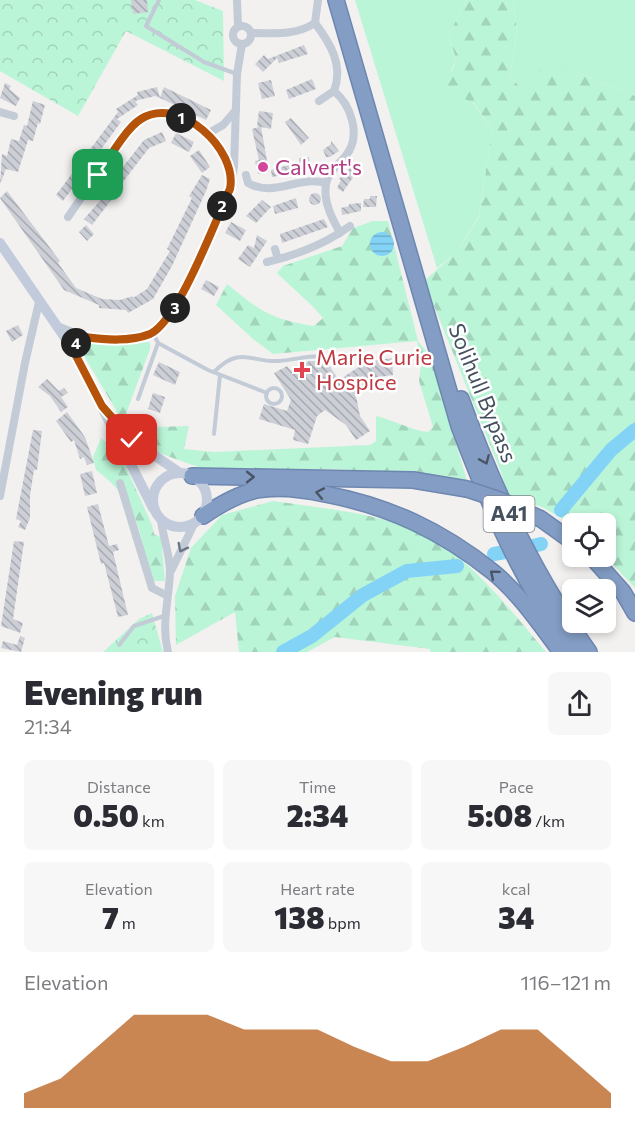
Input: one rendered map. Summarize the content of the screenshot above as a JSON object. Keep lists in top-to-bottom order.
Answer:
{
  "streets": {
    "highway": ["Solihull Bypass", "A41"]
  },
  "places": {
    "other": ["Calvert's"],
    "health": ["Marie Curie Hospice"]
  },
  "page": {
    "pins": [
      "1",
      "2",
      "3",
      "4"
    ],
    "heading": ["Evening run", "21:34"],
    "stats": [
      ["Distance", "0.50 km"],
      ["Time", "2:34"],
      ["Pace", "5:08 /km"],
      ["Elevation", "7 m"],
      ["Heart rate", "138 bpm"],
      ["kcal", "34"]
    ],
    "chart": ["Elevation", "116–121 m"]
  }
}
